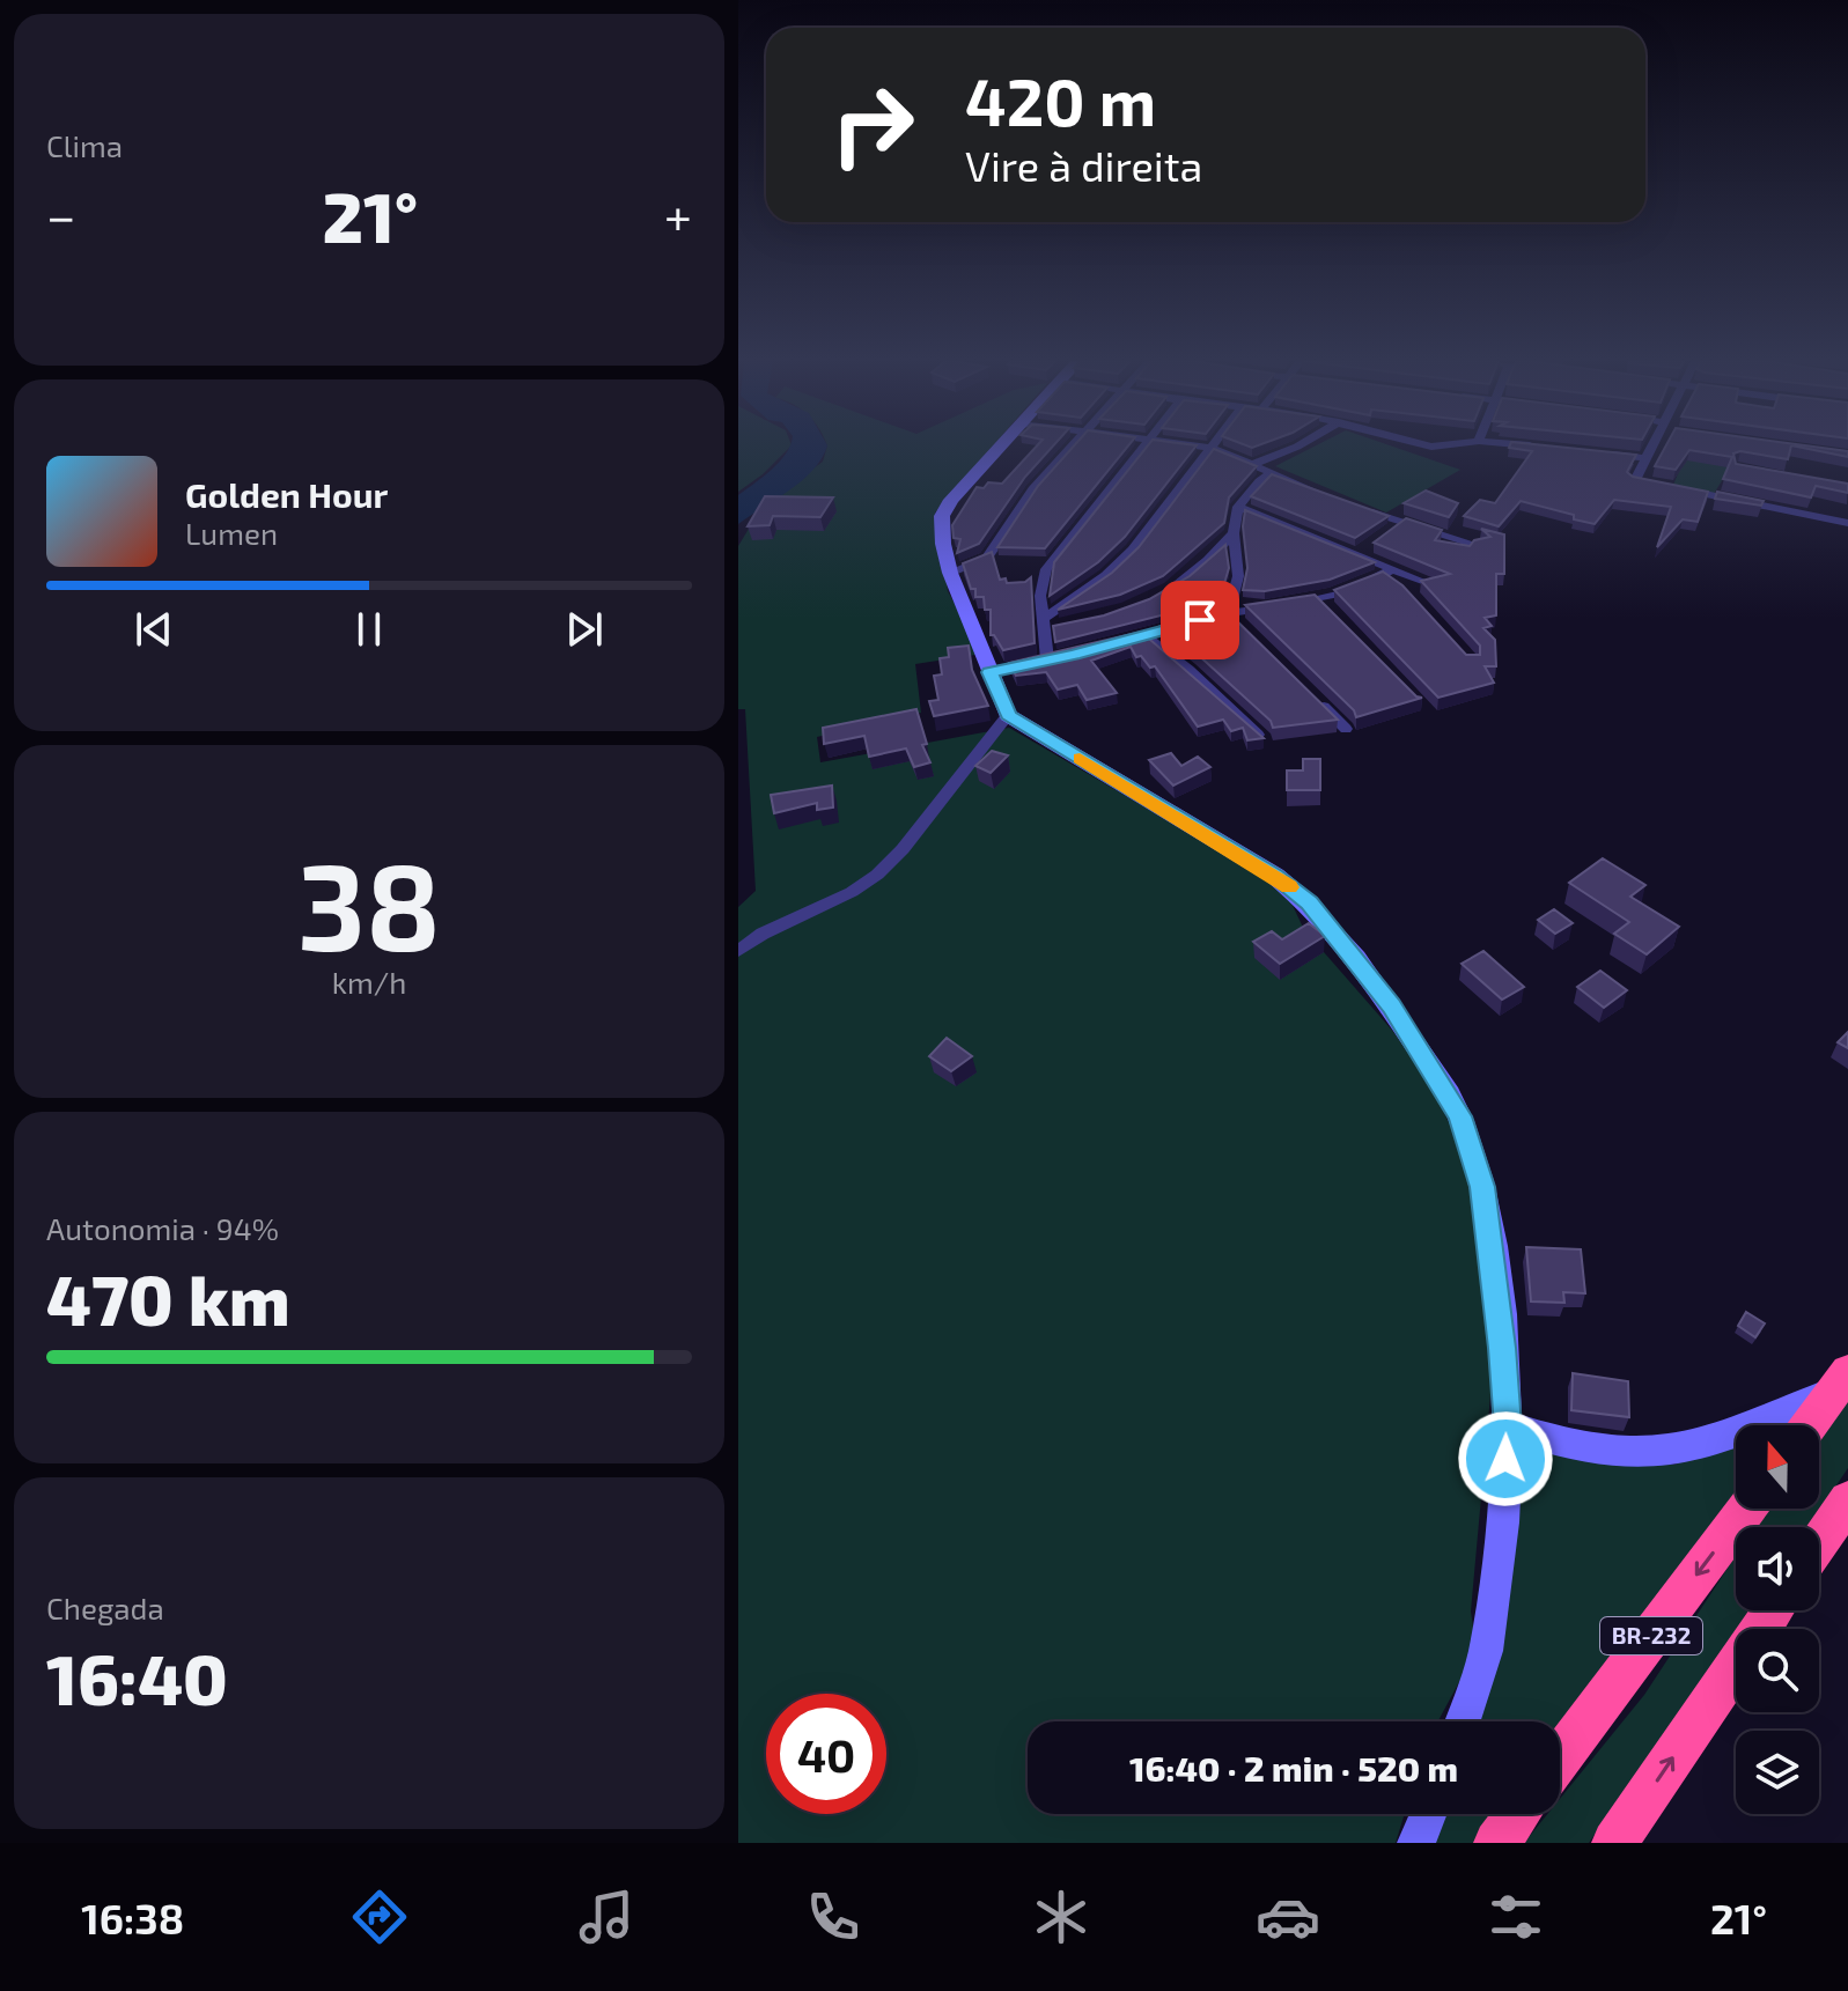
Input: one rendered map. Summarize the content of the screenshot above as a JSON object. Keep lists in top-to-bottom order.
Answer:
{
  "streets": {
    "highway": ["BR-232"]
  },
  "north": "top",
  "page": {
    "tile": [
      "Clima",
      ["38", "km/h"],
      ["Autonomia · 94%", "470 km"],
      ["Chegada", "16:40"]
    ],
    "turn": ["420 m", "Vire à direita"],
    "heat": ["−", "21°", "+"],
    "song": ["Golden Hour", "Lumen"],
    "limit": "40",
    "trip": "16:40 · 2 min · 520 m",
    "tabs": ["16:38", "21°"]
  }
}
